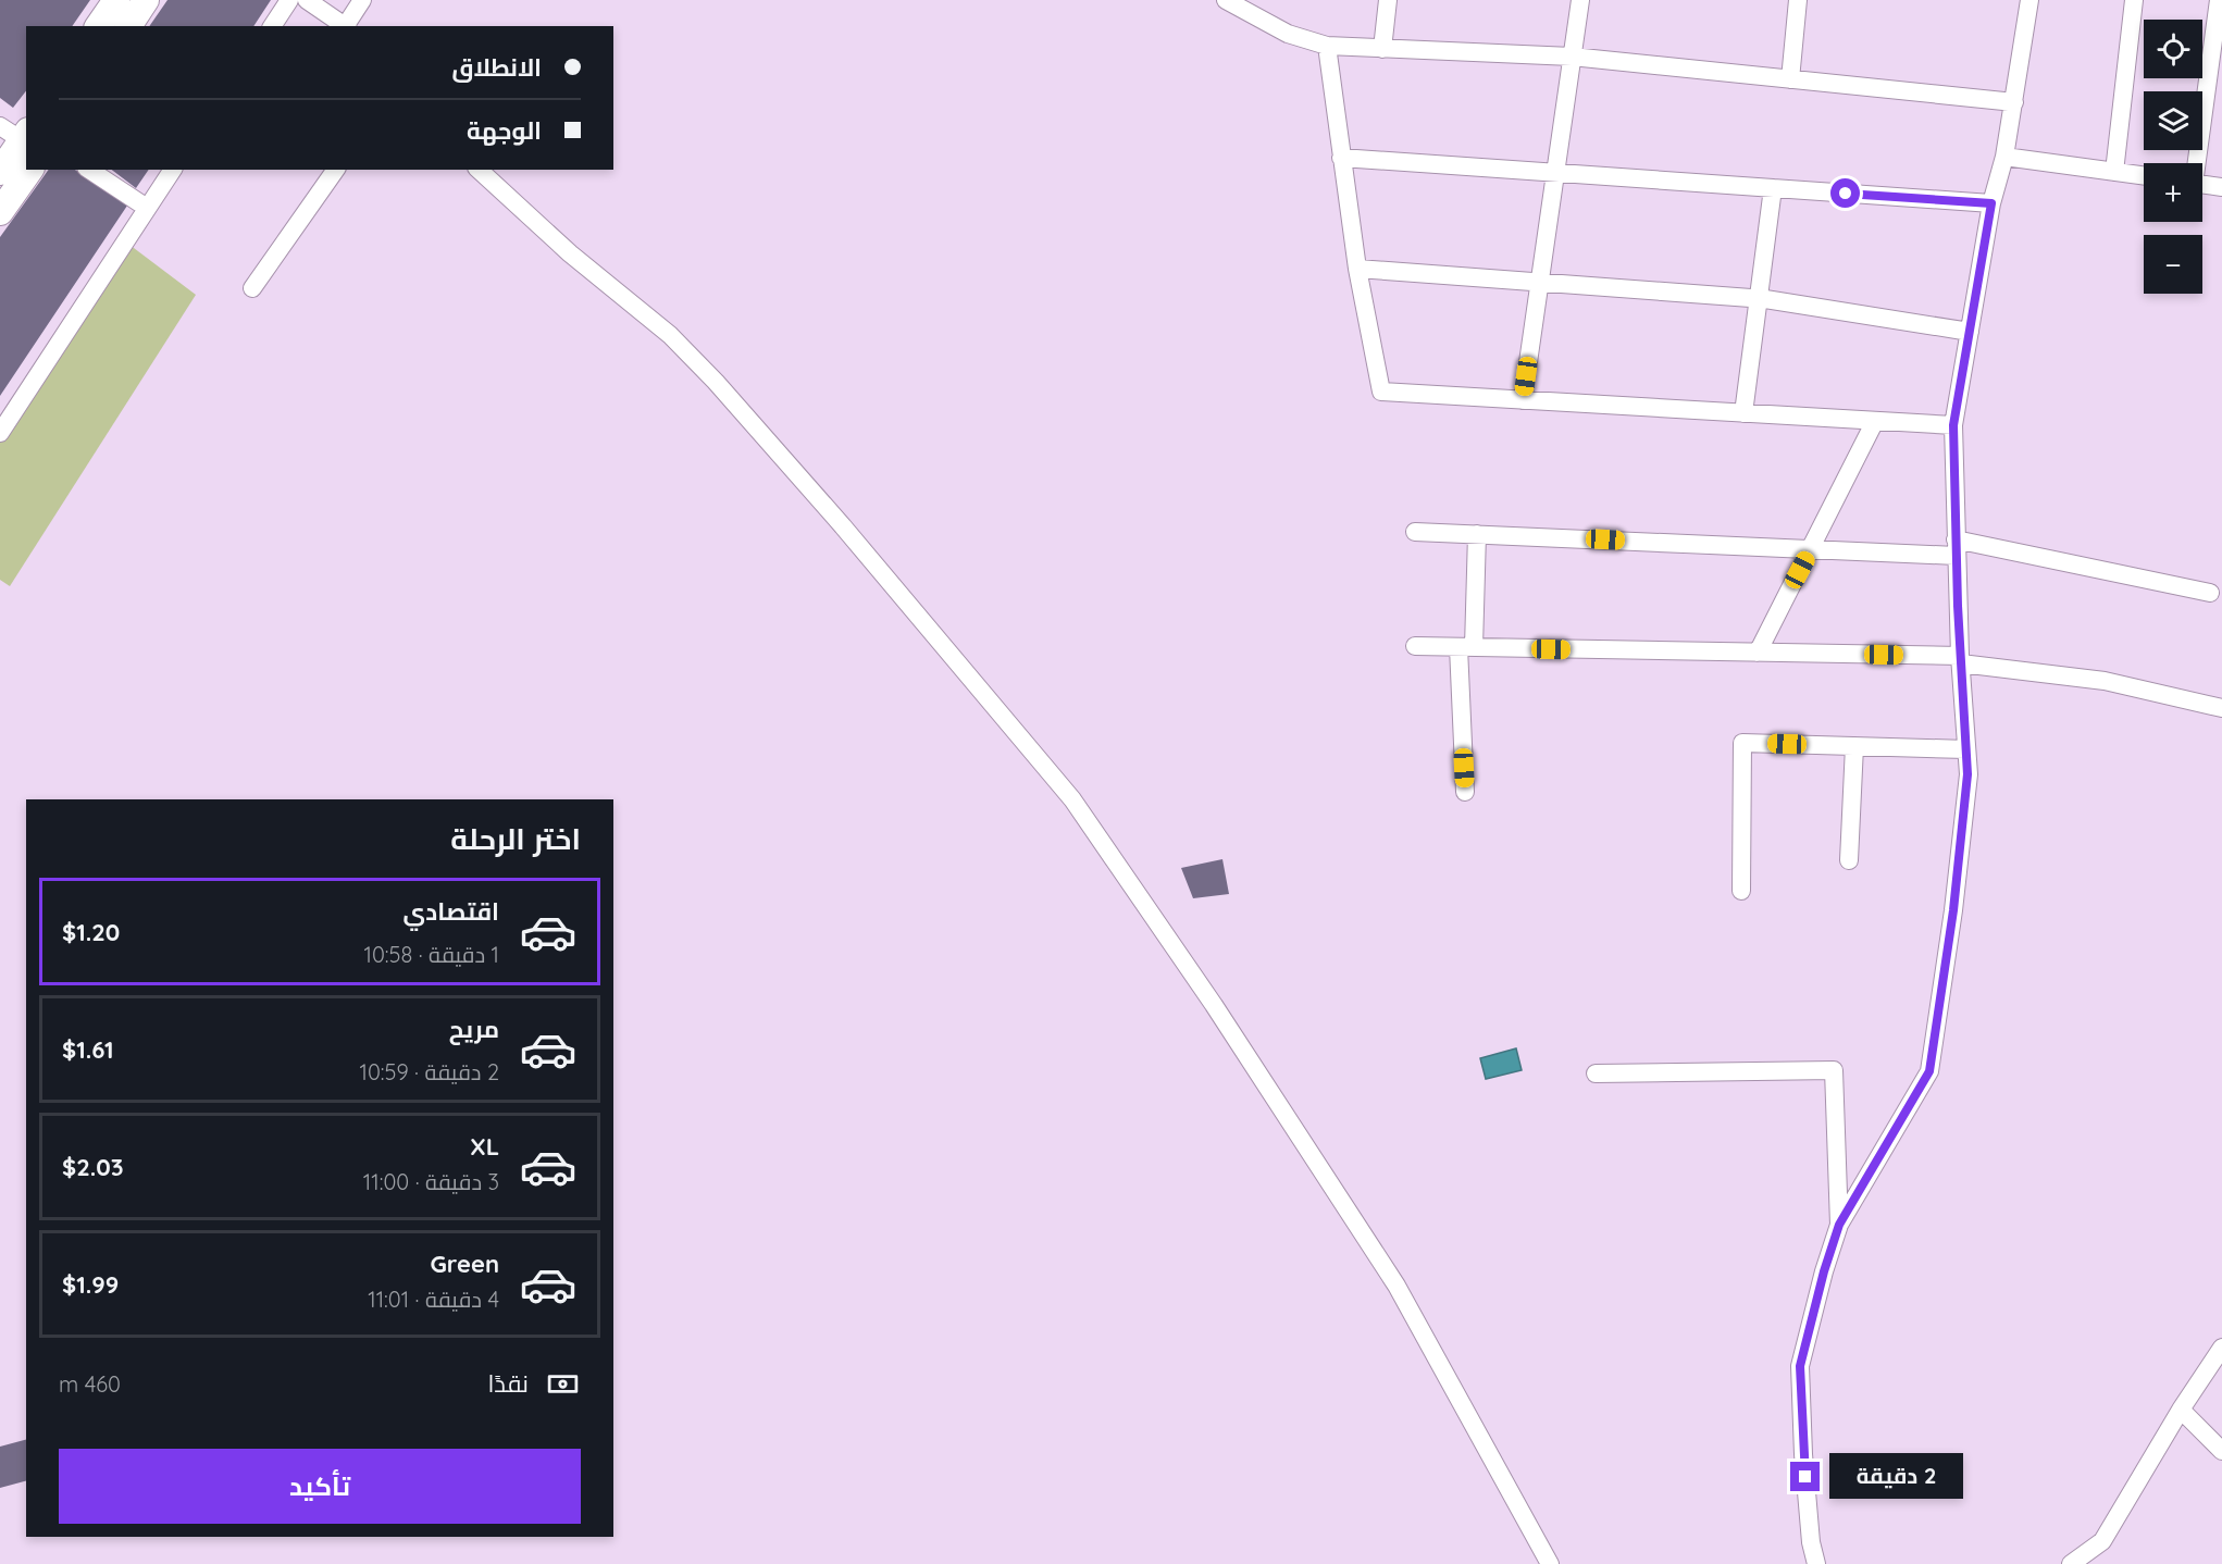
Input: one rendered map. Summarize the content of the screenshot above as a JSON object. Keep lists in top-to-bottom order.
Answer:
{
  "page": {
    "map_buttons": ["+", "−"],
    "banner": ["الانطلاق", "الوجهة"],
    "heading": "اختر الرحلة",
    "list": [
      {
        "name": "اقتصادي",
        "note": "1 دقيقة · 10:58",
        "value": "$1.20"
      },
      {
        "name": "مريح",
        "note": "2 دقيقة · 10:59",
        "value": "$1.61"
      },
      {
        "name": "XL",
        "note": "3 دقيقة · 11:00",
        "value": "$2.03"
      },
      {
        "name": "Green",
        "note": "4 دقيقة · 11:01",
        "value": "$1.99"
      }
    ],
    "pay": ["نقدًا", "460 m"],
    "buttons": "تأكيد",
    "bubble": "2 دقيقة"
  }
}
